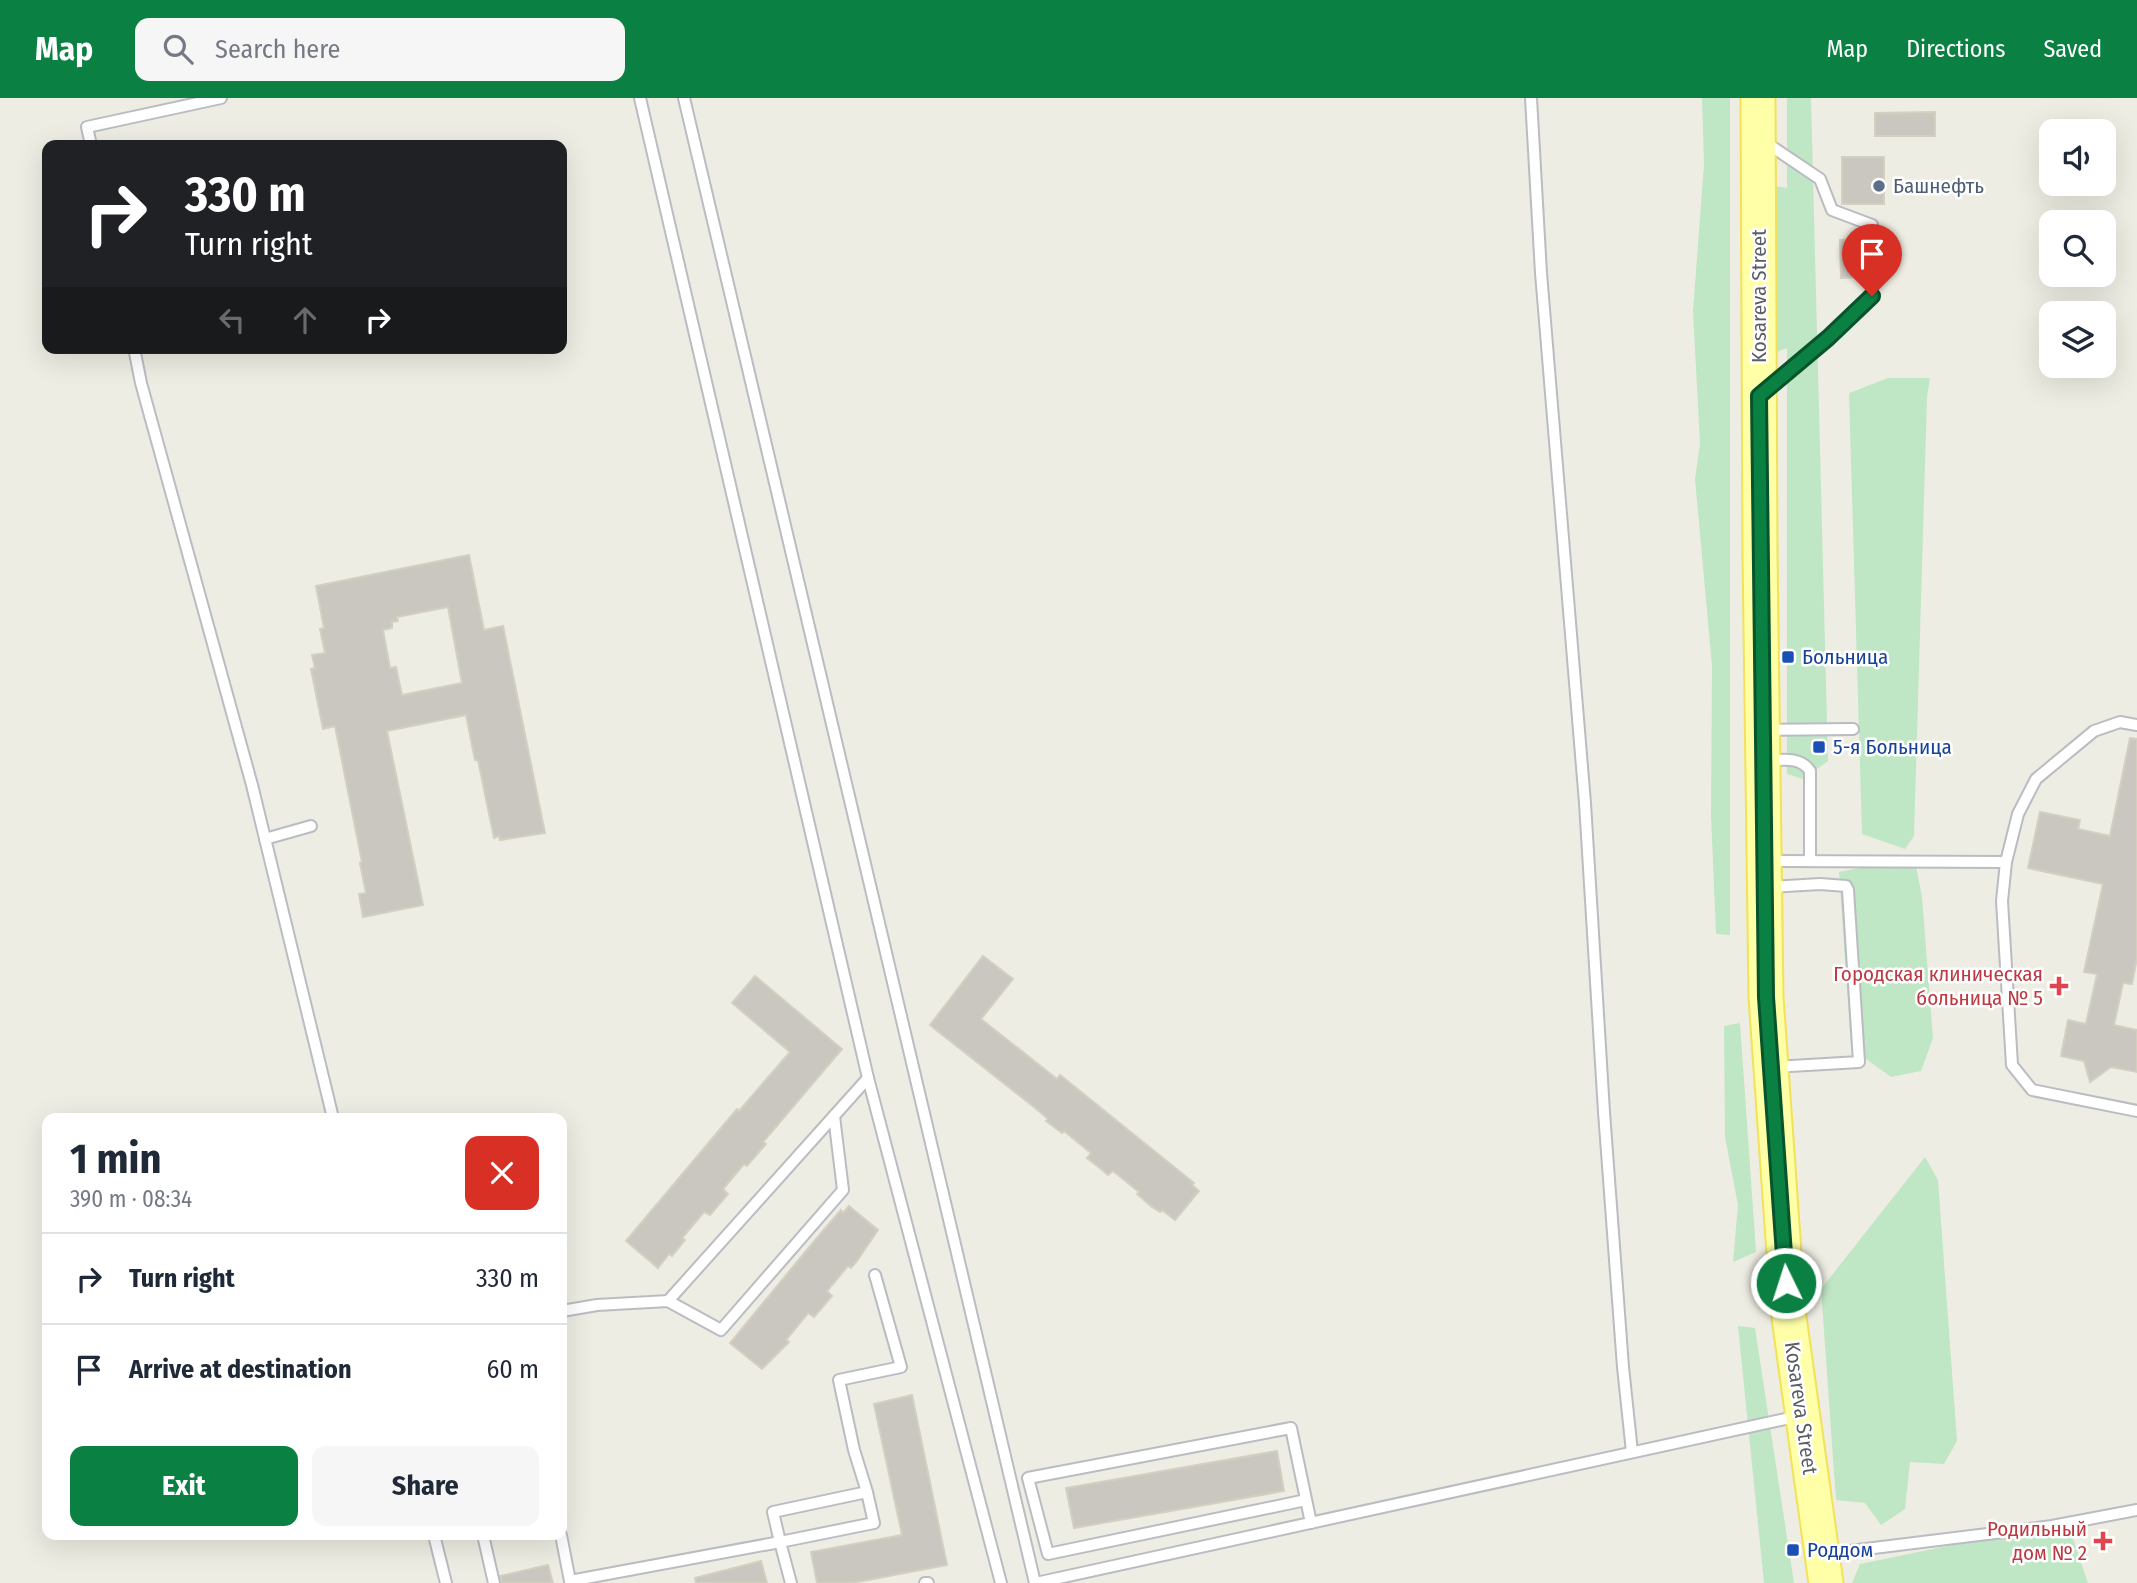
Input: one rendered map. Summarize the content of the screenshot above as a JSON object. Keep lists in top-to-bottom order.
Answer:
{
  "streets": {
    "main road": ["Kosareva Street"]
  },
  "places": {
    "other": ["Башнефть"],
    "transit": ["Больница", "5-я Больница", "Роддом"],
    "health": ["Городская клиническая больница № 5", "Родильный дом № 2"]
  },
  "page": {
    "header": "Map",
    "search": "Search here",
    "nav": ["Map", "Directions", "Saved"],
    "turn": ["330 m", "Turn right"],
    "heading": ["1 min", "390 m · 08:34"],
    "list": [
      {
        "name": "Turn right",
        "value": "330 m"
      },
      {
        "name": "Arrive at destination",
        "value": "60 m"
      }
    ],
    "buttons": ["Exit", "Share"]
  }
}
